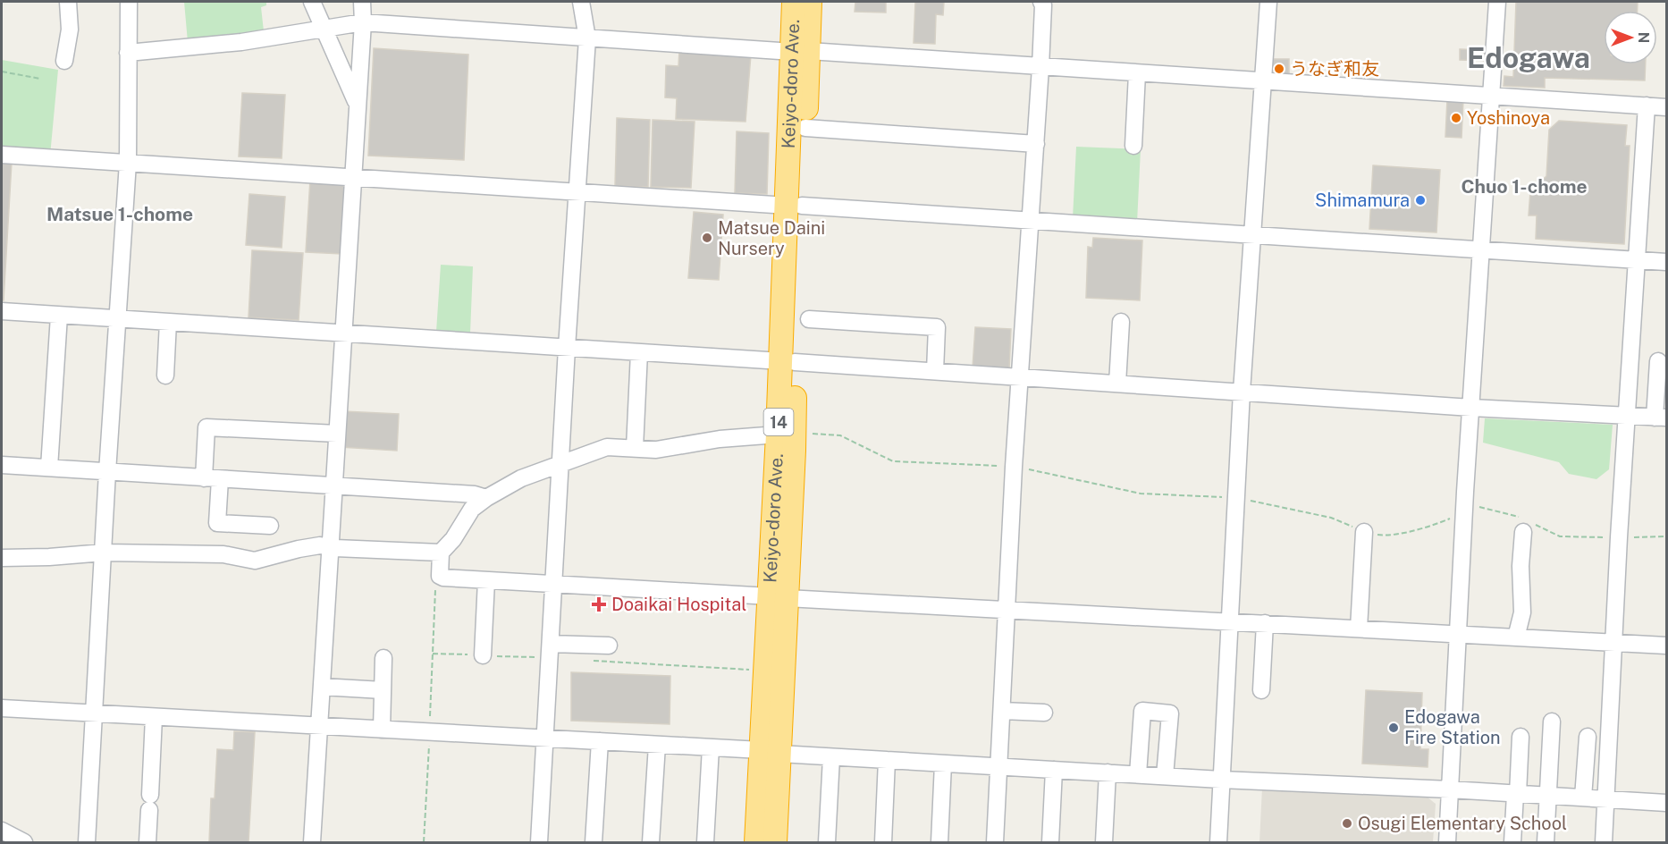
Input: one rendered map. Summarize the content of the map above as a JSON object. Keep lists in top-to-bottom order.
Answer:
{
  "streets": {
    "highway": ["Keiyo-doro Ave.", "14"]
  },
  "districts": ["Edogawa", "Chuo 1-chome", "Matsue 1-chome"],
  "places": {
    "other": [
      "うなぎ和友",
      "Yoshinoya",
      "Shimamura",
      "Matsue Daini Nursery",
      "Edogawa Fire Station",
      "Osugi Elementary School"
    ],
    "health": ["Doaikai Hospital"]
  },
  "north": "right"
}
